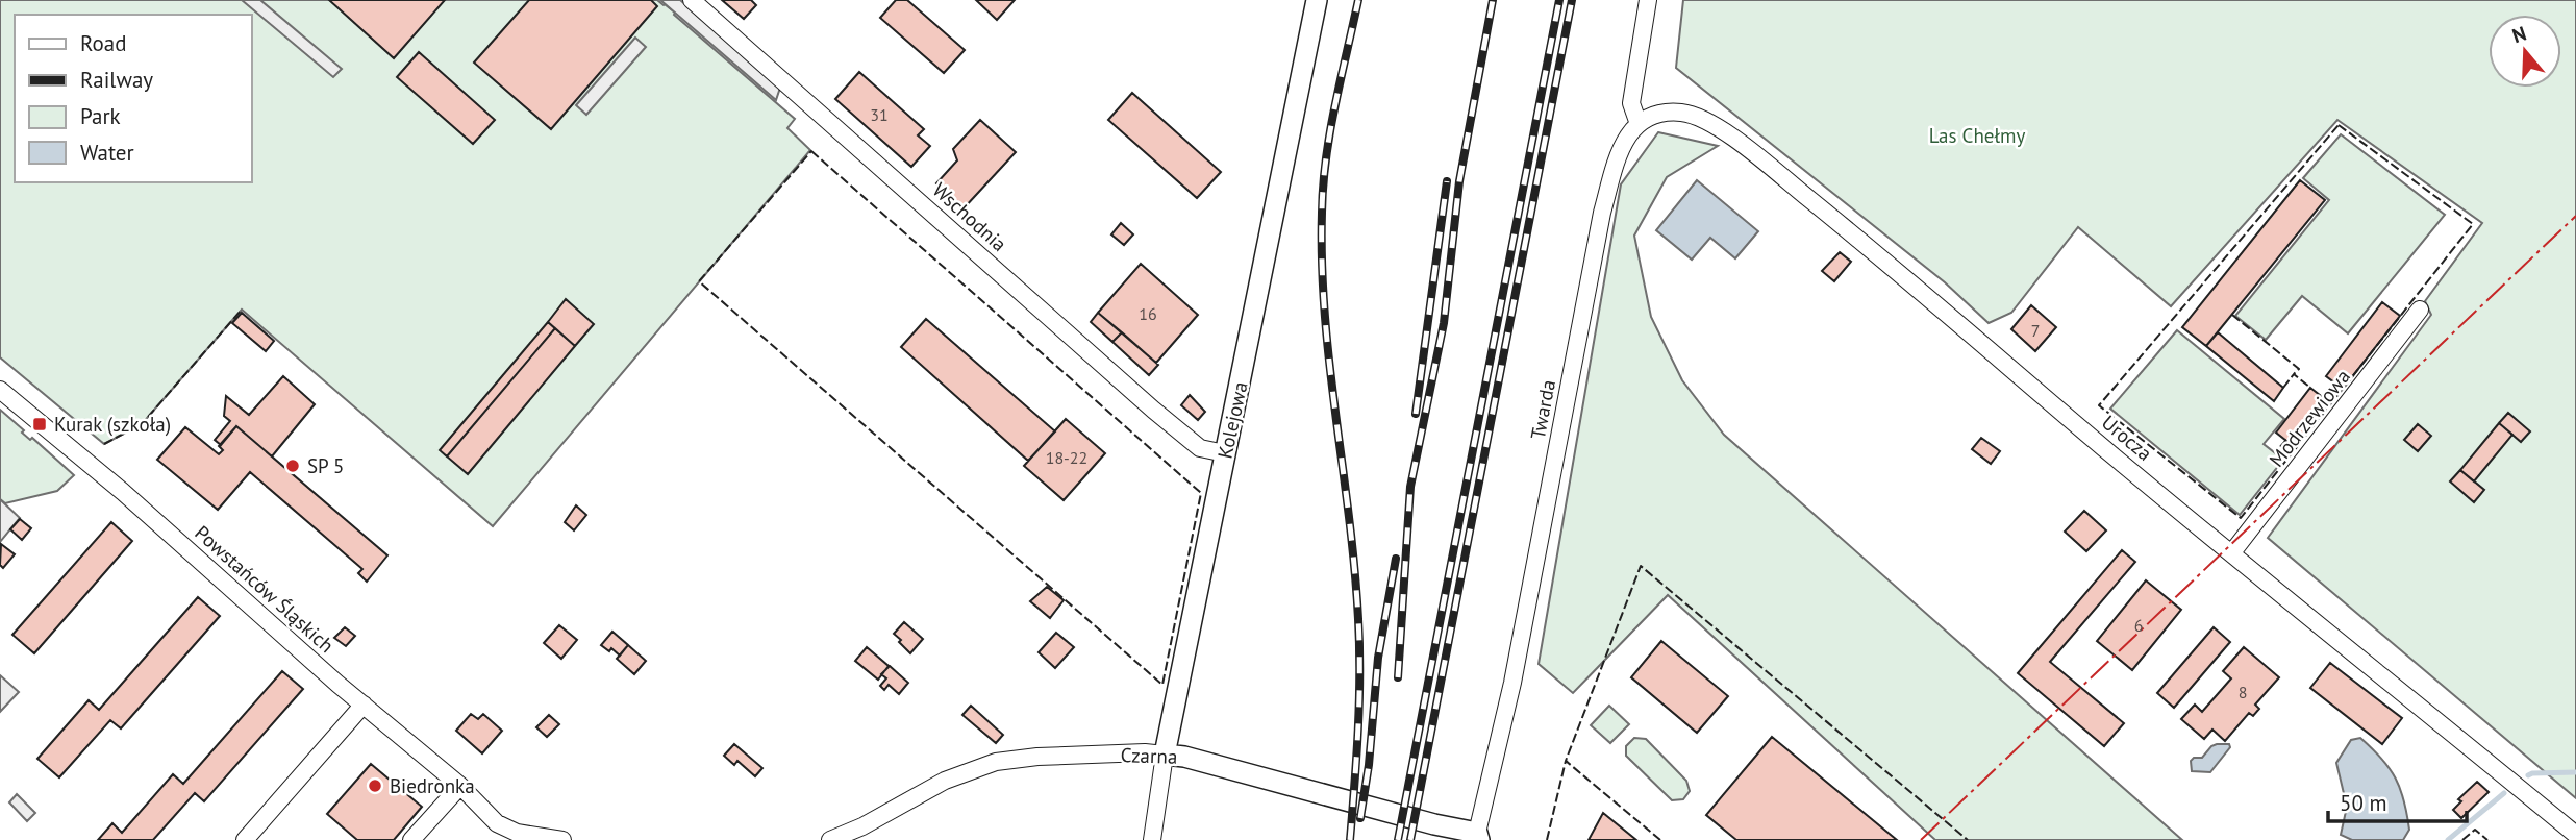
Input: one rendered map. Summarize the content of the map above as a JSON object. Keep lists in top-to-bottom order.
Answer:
{
  "streets": {
    "street": [
      "Wschodnia",
      "Twarda",
      "Modrzewiowa",
      "Kolejowa",
      "Urocza",
      "Powstańców Śląskich",
      "Czarna"
    ]
  },
  "crossings": [
    ["Wschodnia", "Kolejowa"],
    ["Twarda", "Urocza"],
    ["Twarda", "Czarna"],
    ["Modrzewiowa", "Urocza"],
    ["Kolejowa", "Czarna"]
  ],
  "parks": ["Las Chełmy"],
  "places": {
    "transit": ["Kurak (szkoła)"],
    "other": ["SP 5", "Biedronka"]
  },
  "house_numbers": [
    "31",
    "16",
    "7",
    "18-22",
    "6",
    "8"
  ],
  "legend": [
    "Road",
    "Railway",
    "Park",
    "Water"
  ],
  "scale_bar": "50 m",
  "north": "top"
}
